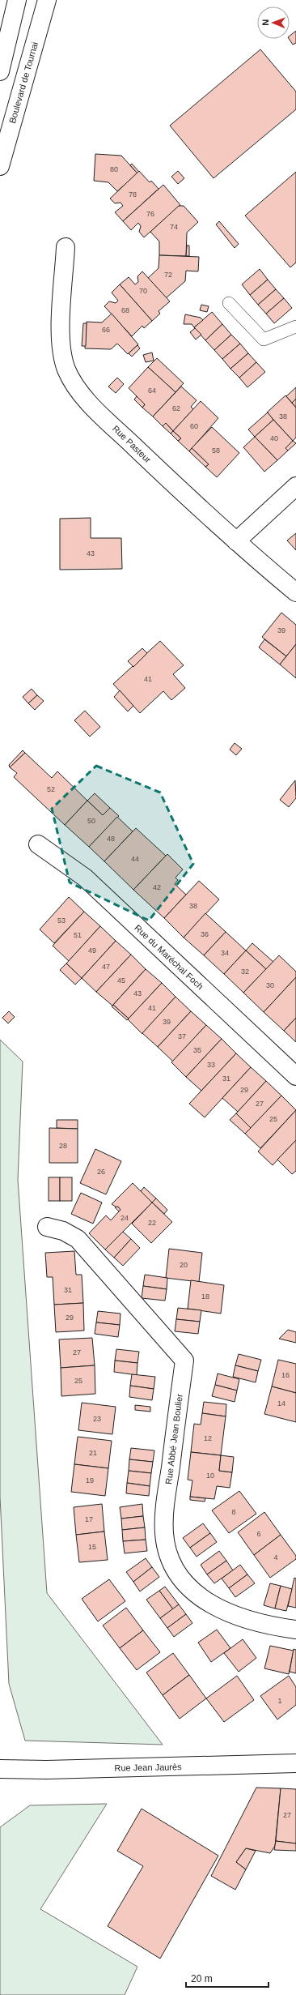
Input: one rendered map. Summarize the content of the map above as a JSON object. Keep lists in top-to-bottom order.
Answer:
{
  "streets": {
    "street": [
      "Boulevard de Tournai",
      "Rue Pasteur",
      "Rue du Maréchal Foch",
      "Rue Abbé Jean Boulier",
      "Rue Jean Jaurès"
    ]
  },
  "house_numbers": [
    "80",
    "78",
    "76",
    "74",
    "72",
    "70",
    "68",
    "66",
    "64",
    "62",
    "38",
    "60",
    "40",
    "58",
    "43",
    "39",
    "41",
    "52",
    "50",
    "48",
    "44",
    "42",
    "38",
    "53",
    "36",
    "51",
    "49",
    "34",
    "47",
    "32",
    "45",
    "30",
    "43",
    "41",
    "39",
    "37",
    "35",
    "33",
    "31",
    "29",
    "27",
    "25",
    "28",
    "26",
    "24",
    "22",
    "20",
    "31",
    "18",
    "29",
    "27",
    "16",
    "25",
    "14",
    "23",
    "12",
    "21",
    "10",
    "19",
    "8",
    "17",
    "6",
    "15",
    "4",
    "1",
    "27"
  ],
  "scale_bar": "20 m",
  "north": "left"
}
